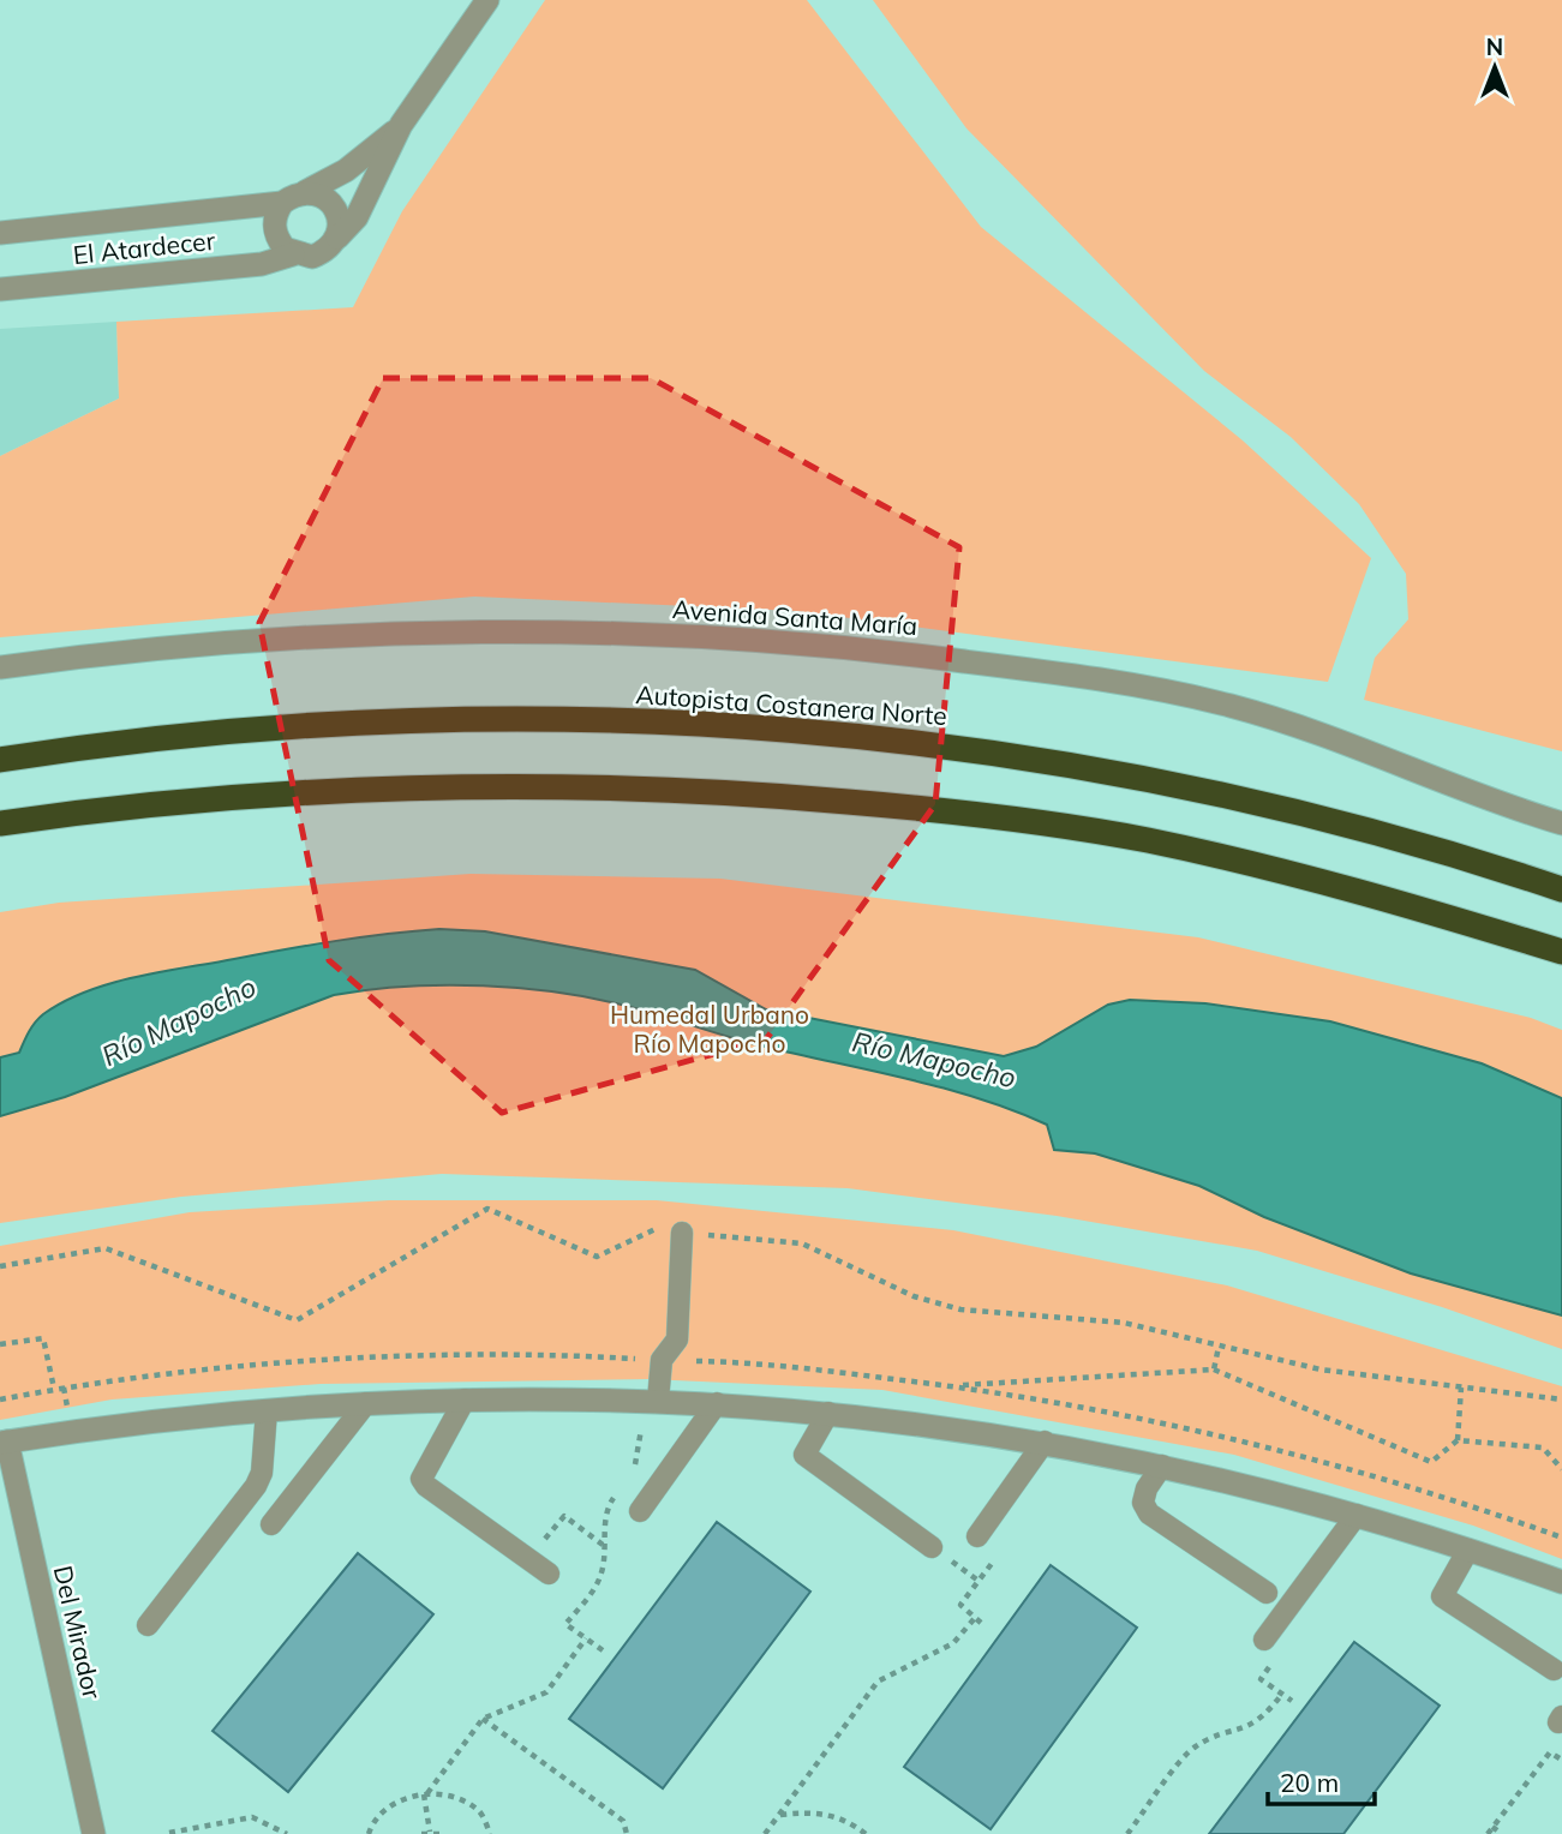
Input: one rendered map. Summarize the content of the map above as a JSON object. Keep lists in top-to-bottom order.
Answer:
{
  "streets": {
    "highway": ["Autopista Costanera Norte"],
    "street": ["El Atardecer", "Avenida Santa María", "Del Mirador"]
  },
  "water": ["Río Mapocho"],
  "parks": ["Humedal Urbano Río Mapocho"],
  "scale_bar": "20 m",
  "north": "top"
}
